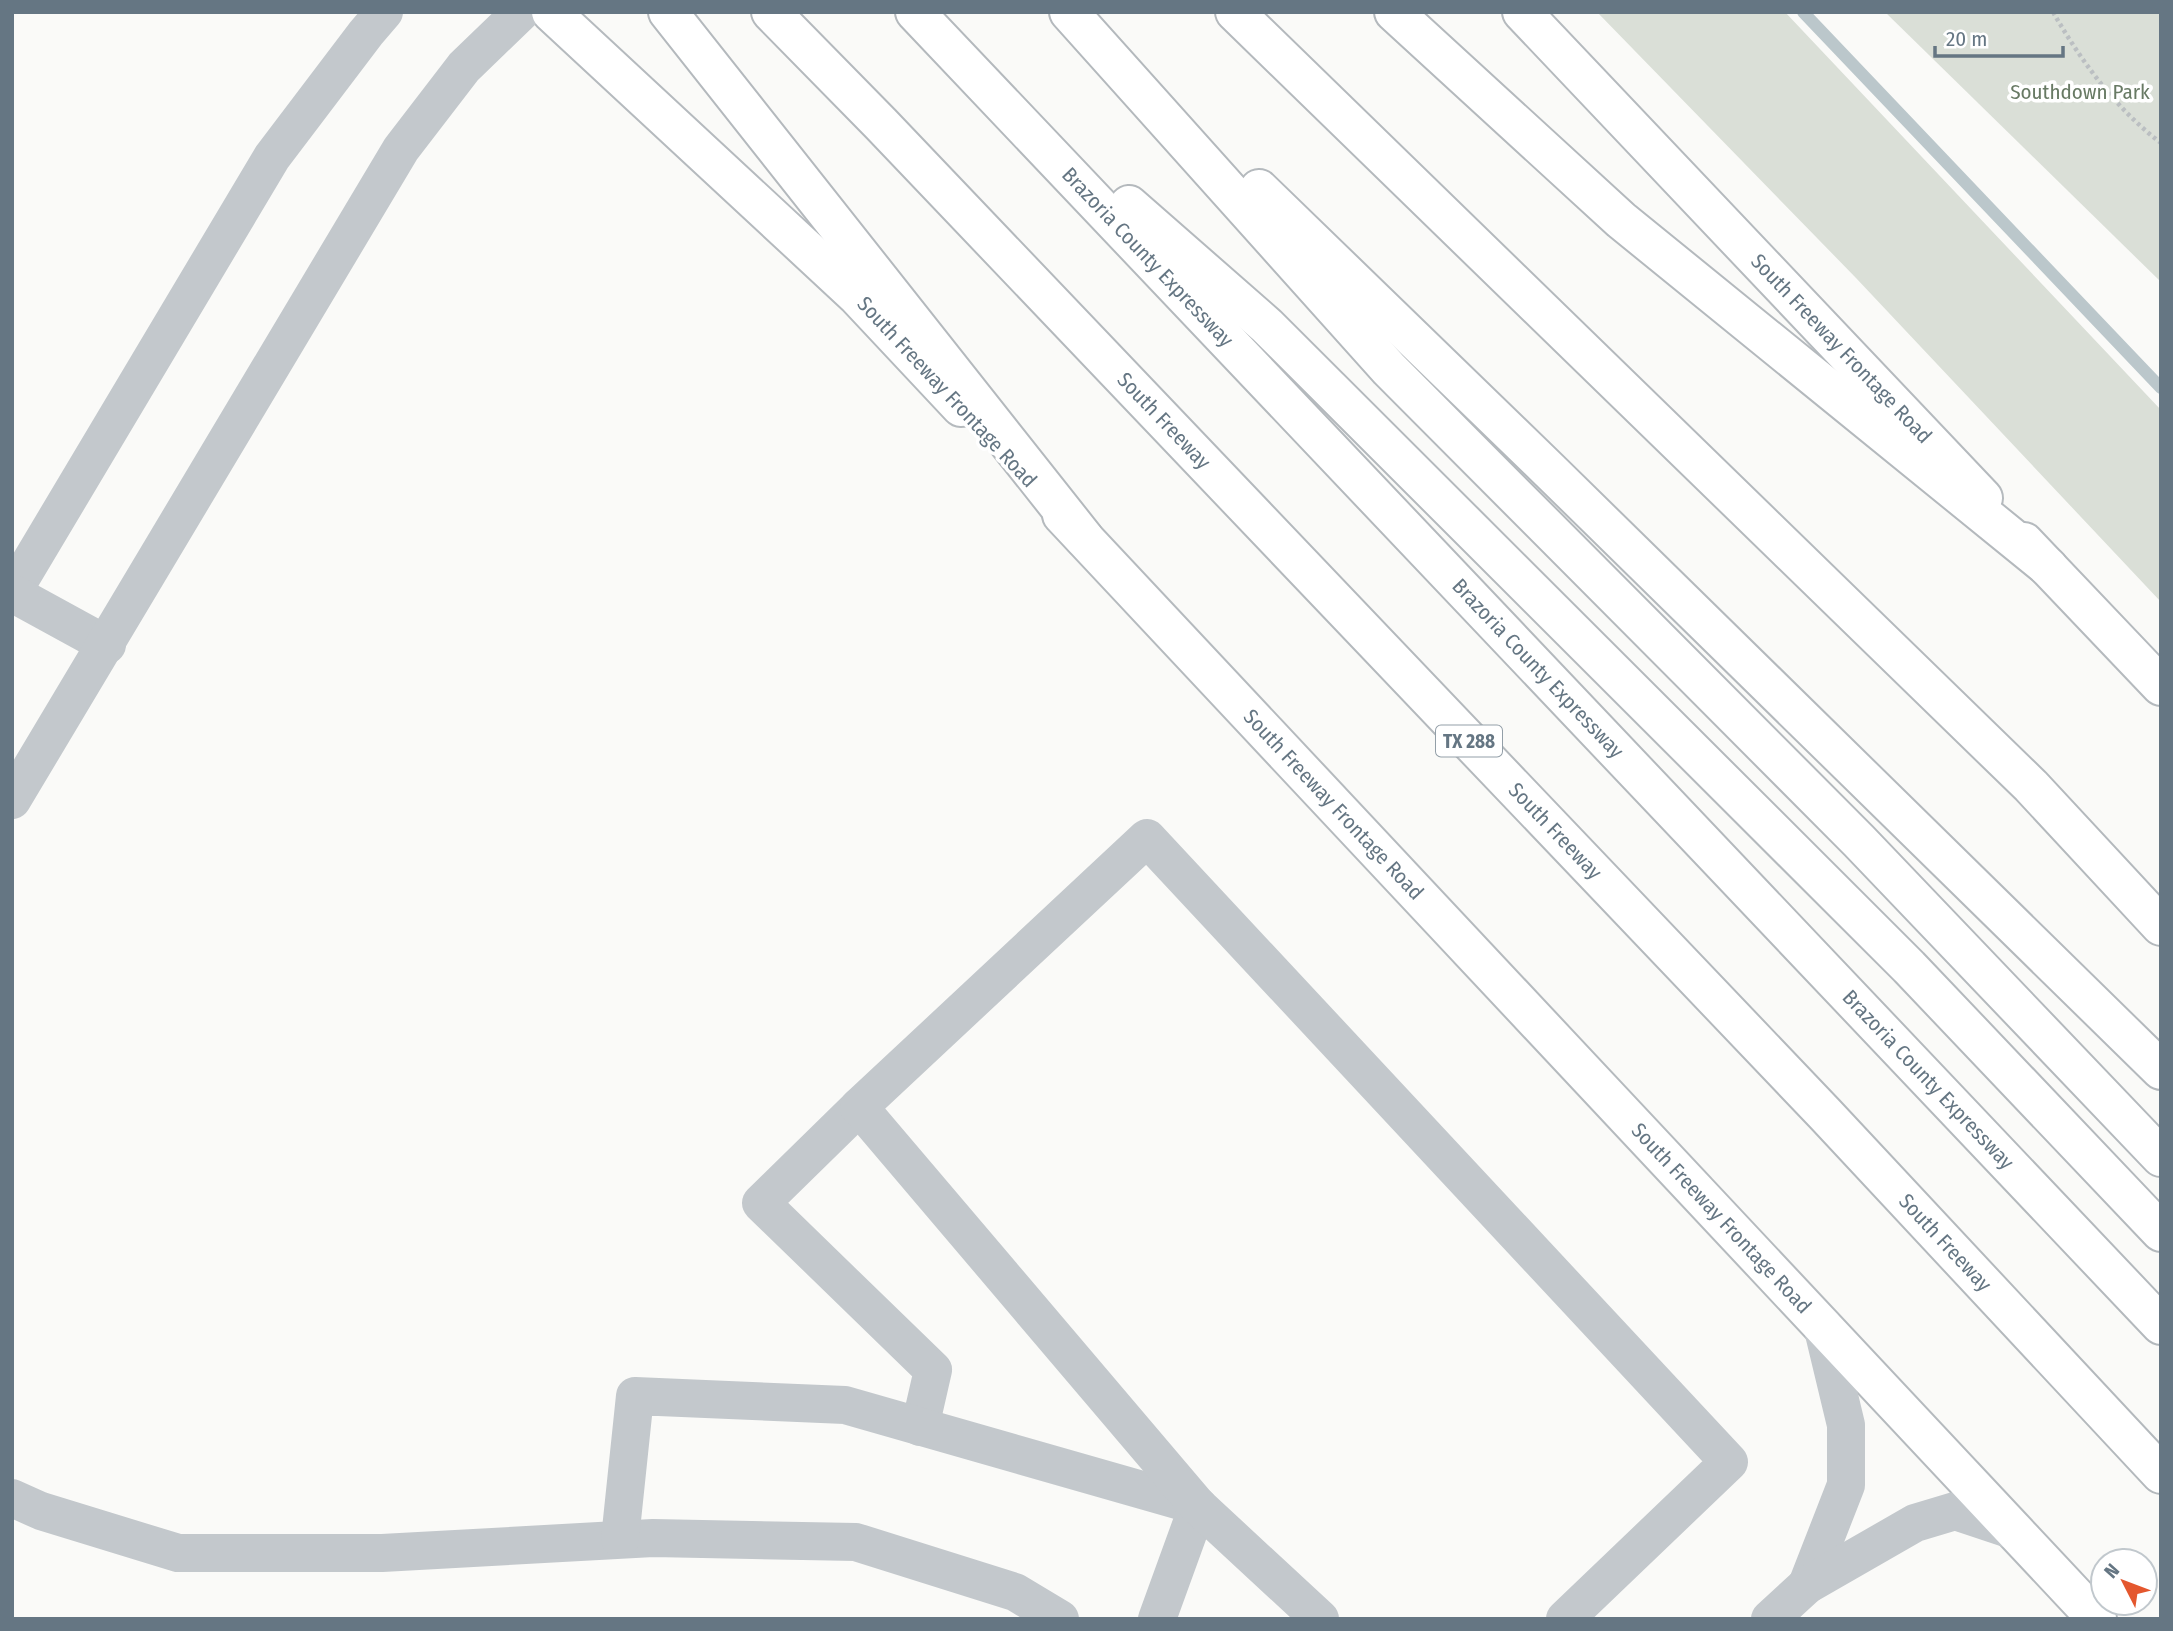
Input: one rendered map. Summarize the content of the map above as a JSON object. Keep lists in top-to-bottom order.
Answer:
{
  "streets": {
    "main road": [
      "Brazoria County Expressway",
      "South Freeway Frontage Road",
      "South Freeway",
      "TX 288"
    ]
  },
  "parks": ["Southdown Park"],
  "scale_bar": "20 m",
  "north": "top left"
}
